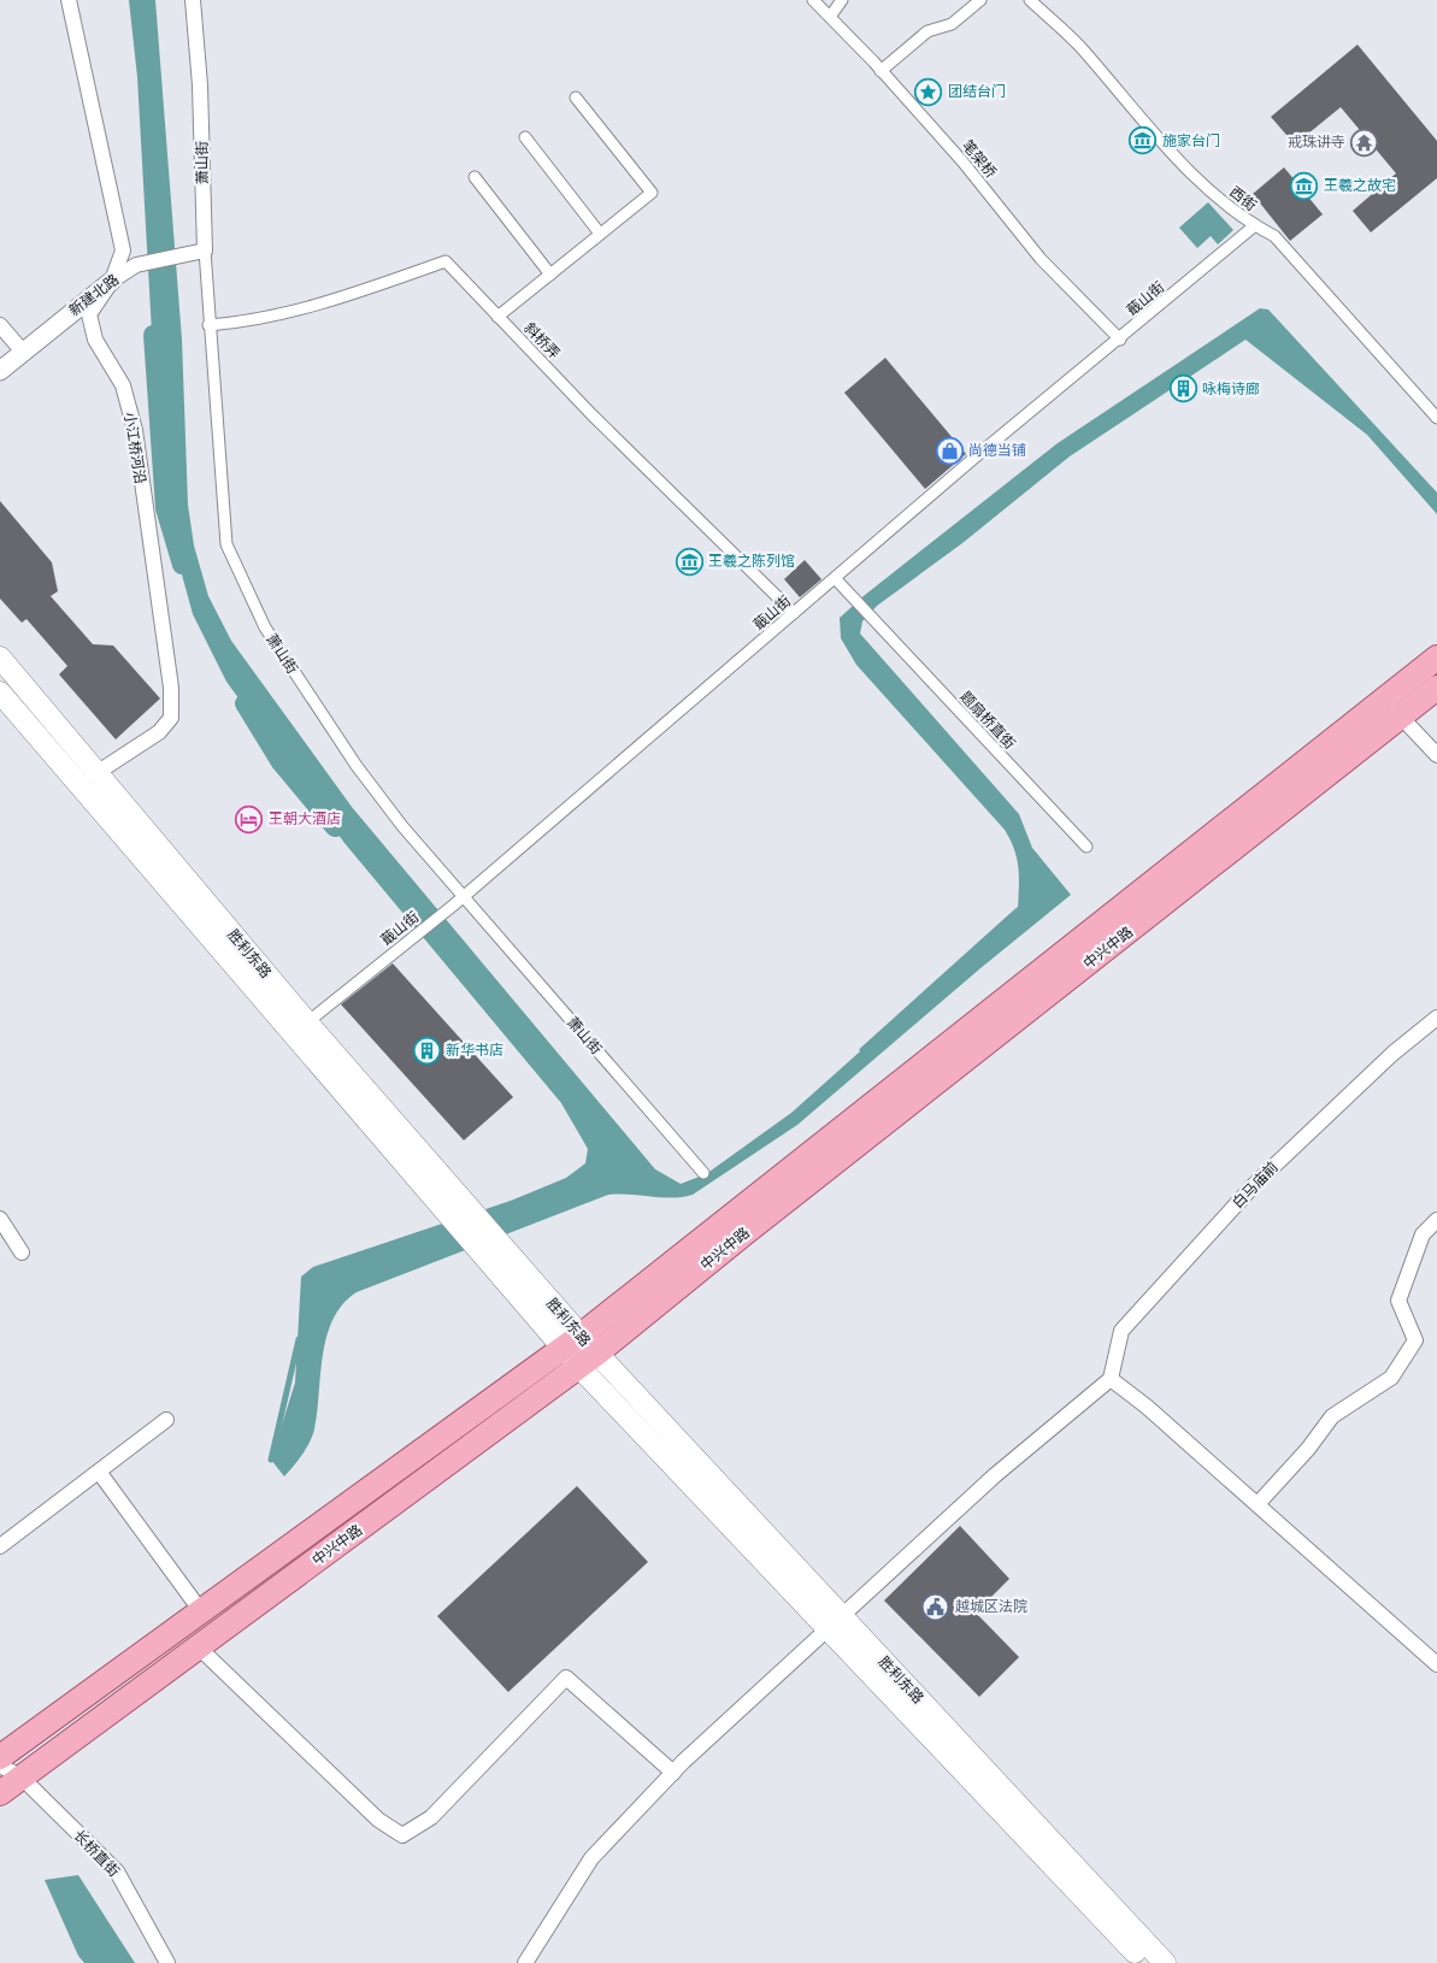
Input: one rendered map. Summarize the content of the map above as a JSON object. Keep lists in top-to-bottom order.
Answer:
{
  "streets": {
    "main road": ["中兴中路", "胜利东路"],
    "street": [
      "笔架桥",
      "萧山街",
      "西街",
      "新建北路",
      "蕺山街",
      "斜桥弄",
      "小江桥河沿",
      "题扇桥直街",
      "白马庙前",
      "长桥直街"
    ]
  },
  "crossings": [
    ["笔架桥", "蕺山街"],
    ["萧山街", "新建北路"],
    ["萧山街", "蕺山街"],
    ["萧山街", "斜桥弄"],
    ["西街", "蕺山街"],
    ["新建北路", "小江桥河沿"],
    ["蕺山街", "斜桥弄"],
    ["蕺山街", "题扇桥直街"],
    ["蕺山街", "胜利东路"],
    ["小江桥河沿", "胜利东路"],
    ["中兴中路", "胜利东路"],
    ["中兴中路", "长桥直街"]
  ],
  "places": {
    "place": ["团结台门"],
    "museum": ["施家台门", "王羲之故宅", "王羲之陈列馆"],
    "temple": ["戒珠讲寺"],
    "building": ["咏梅诗廊", "新华书店"],
    "shop": ["尚德当铺"],
    "hotel": ["王朝大酒店"],
    "public building": ["越城区法院"]
  }
}
